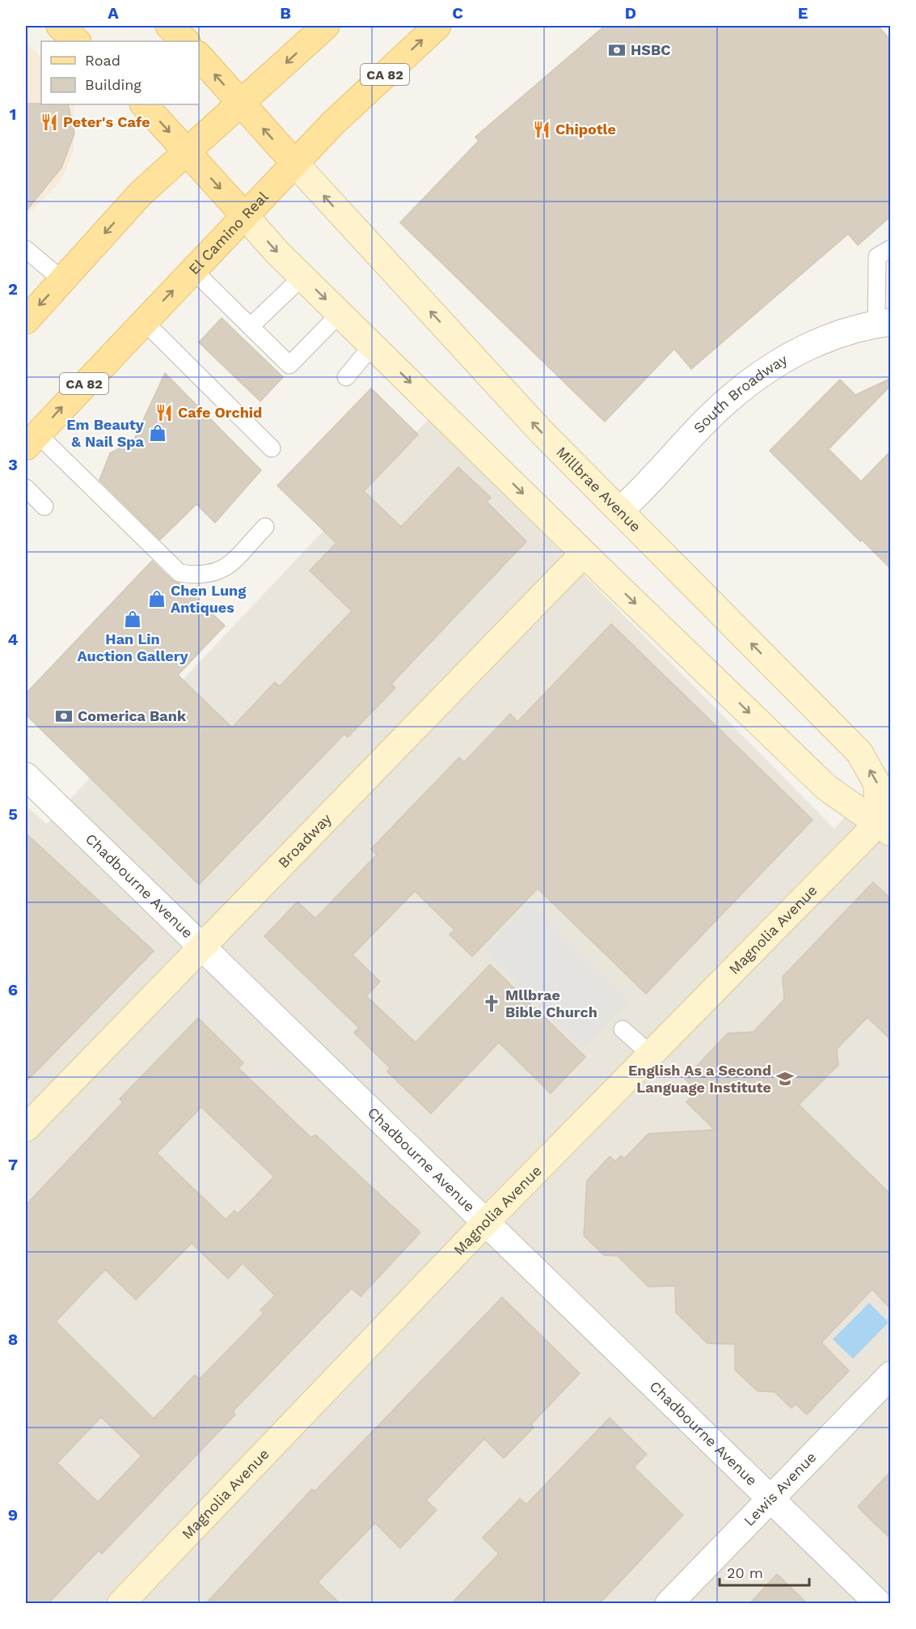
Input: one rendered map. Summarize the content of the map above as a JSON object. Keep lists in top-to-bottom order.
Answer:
{
  "streets": {
    "main road": ["CA 82", "El Camino Real"],
    "street": [
      "South Broadway",
      "Millbrae Avenue",
      "Broadway",
      "Chadbourne Avenue",
      "Magnolia Avenue",
      "Lewis Avenue"
    ]
  },
  "crossings": [
    ["El Camino Real", "Millbrae Avenue"],
    ["South Broadway", "Millbrae Avenue"],
    ["Millbrae Avenue", "Magnolia Avenue"],
    ["Broadway", "Chadbourne Avenue"],
    ["Chadbourne Avenue", "Magnolia Avenue"],
    ["Chadbourne Avenue", "Lewis Avenue"]
  ],
  "places": {
    "bank": ["HSBC", "Comerica Bank"],
    "restaurant": ["Peter's Cafe", "Chipotle", "Cafe Orchid"],
    "shop": ["Em Beauty & Nail Spa", "Chen Lung Antiques", "Han Lin Auction Gallery"],
    "church": ["Mllbrae Bible Church"],
    "school or university": ["English As a Second Language Institute"]
  },
  "legend": ["Road", "Building"],
  "scale_bar": "20 m",
  "grid": {
    "columns": [
      "A",
      "B",
      "C",
      "D",
      "E"
    ],
    "rows": [
      "1",
      "2",
      "3",
      "4",
      "5",
      "6",
      "7",
      "8",
      "9"
    ]
  }
}
